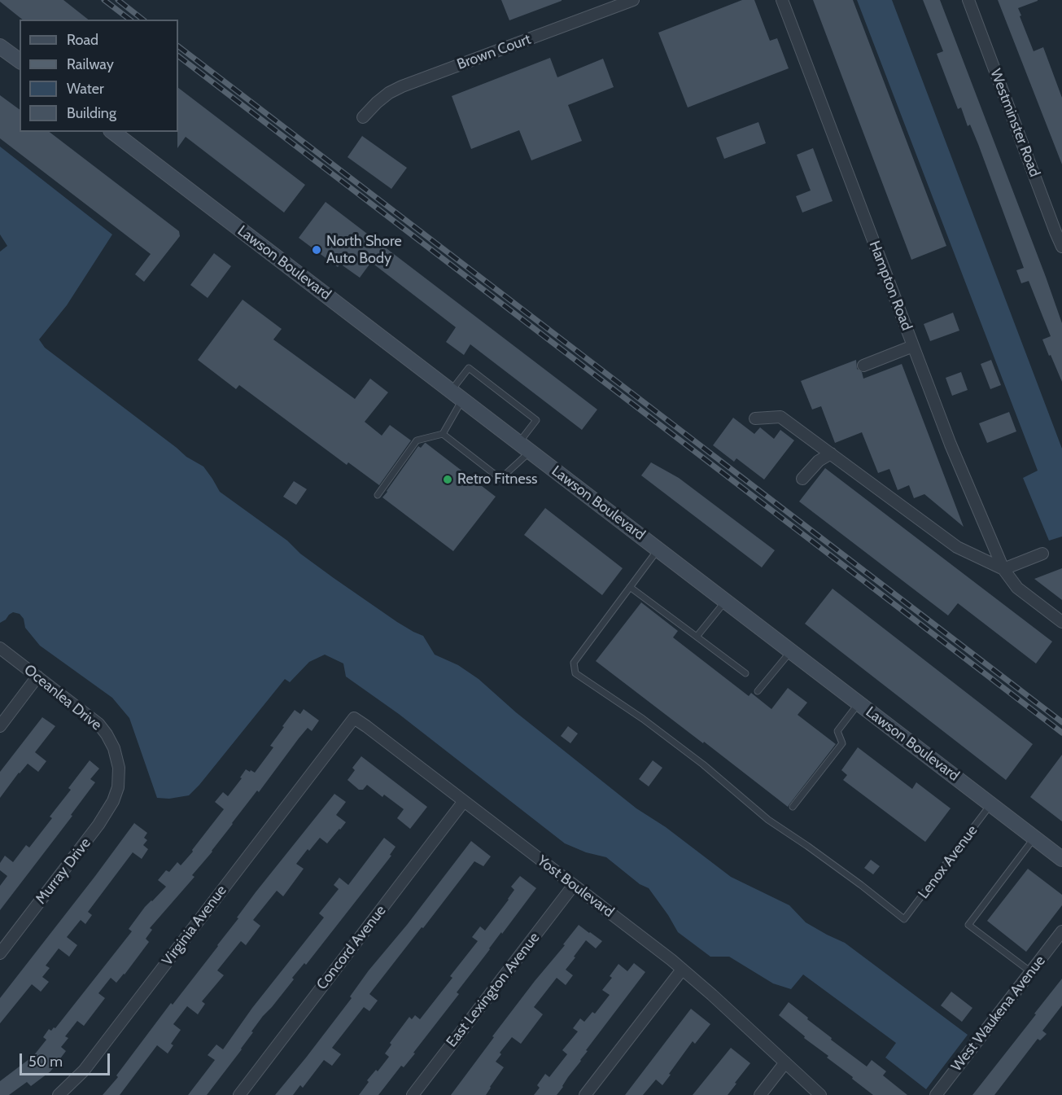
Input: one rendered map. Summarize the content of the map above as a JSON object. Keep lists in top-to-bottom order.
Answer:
{
  "streets": {
    "main road": ["Lawson Boulevard"],
    "street": [
      "Brown Court",
      "Westminster Road",
      "Hampton Road",
      "Oceanlea Drive",
      "Murray Drive",
      "Yost Boulevard",
      "Virginia Avenue",
      "Concord Avenue",
      "East Lexington Avenue",
      "West Waukena Avenue"
    ],
    "lane": ["Lenox Avenue"]
  },
  "crossings": [
    ["Lawson Boulevard", "Lenox Avenue"],
    ["Oceanlea Drive", "Murray Drive"],
    ["Yost Boulevard", "Virginia Avenue"],
    ["Yost Boulevard", "Concord Avenue"],
    ["Yost Boulevard", "East Lexington Avenue"]
  ],
  "places": ["North Shore Auto Body", "Retro Fitness"],
  "legend": [
    "Road",
    "Railway",
    "Water",
    "Building"
  ],
  "scale_bar": "50 m"
}
